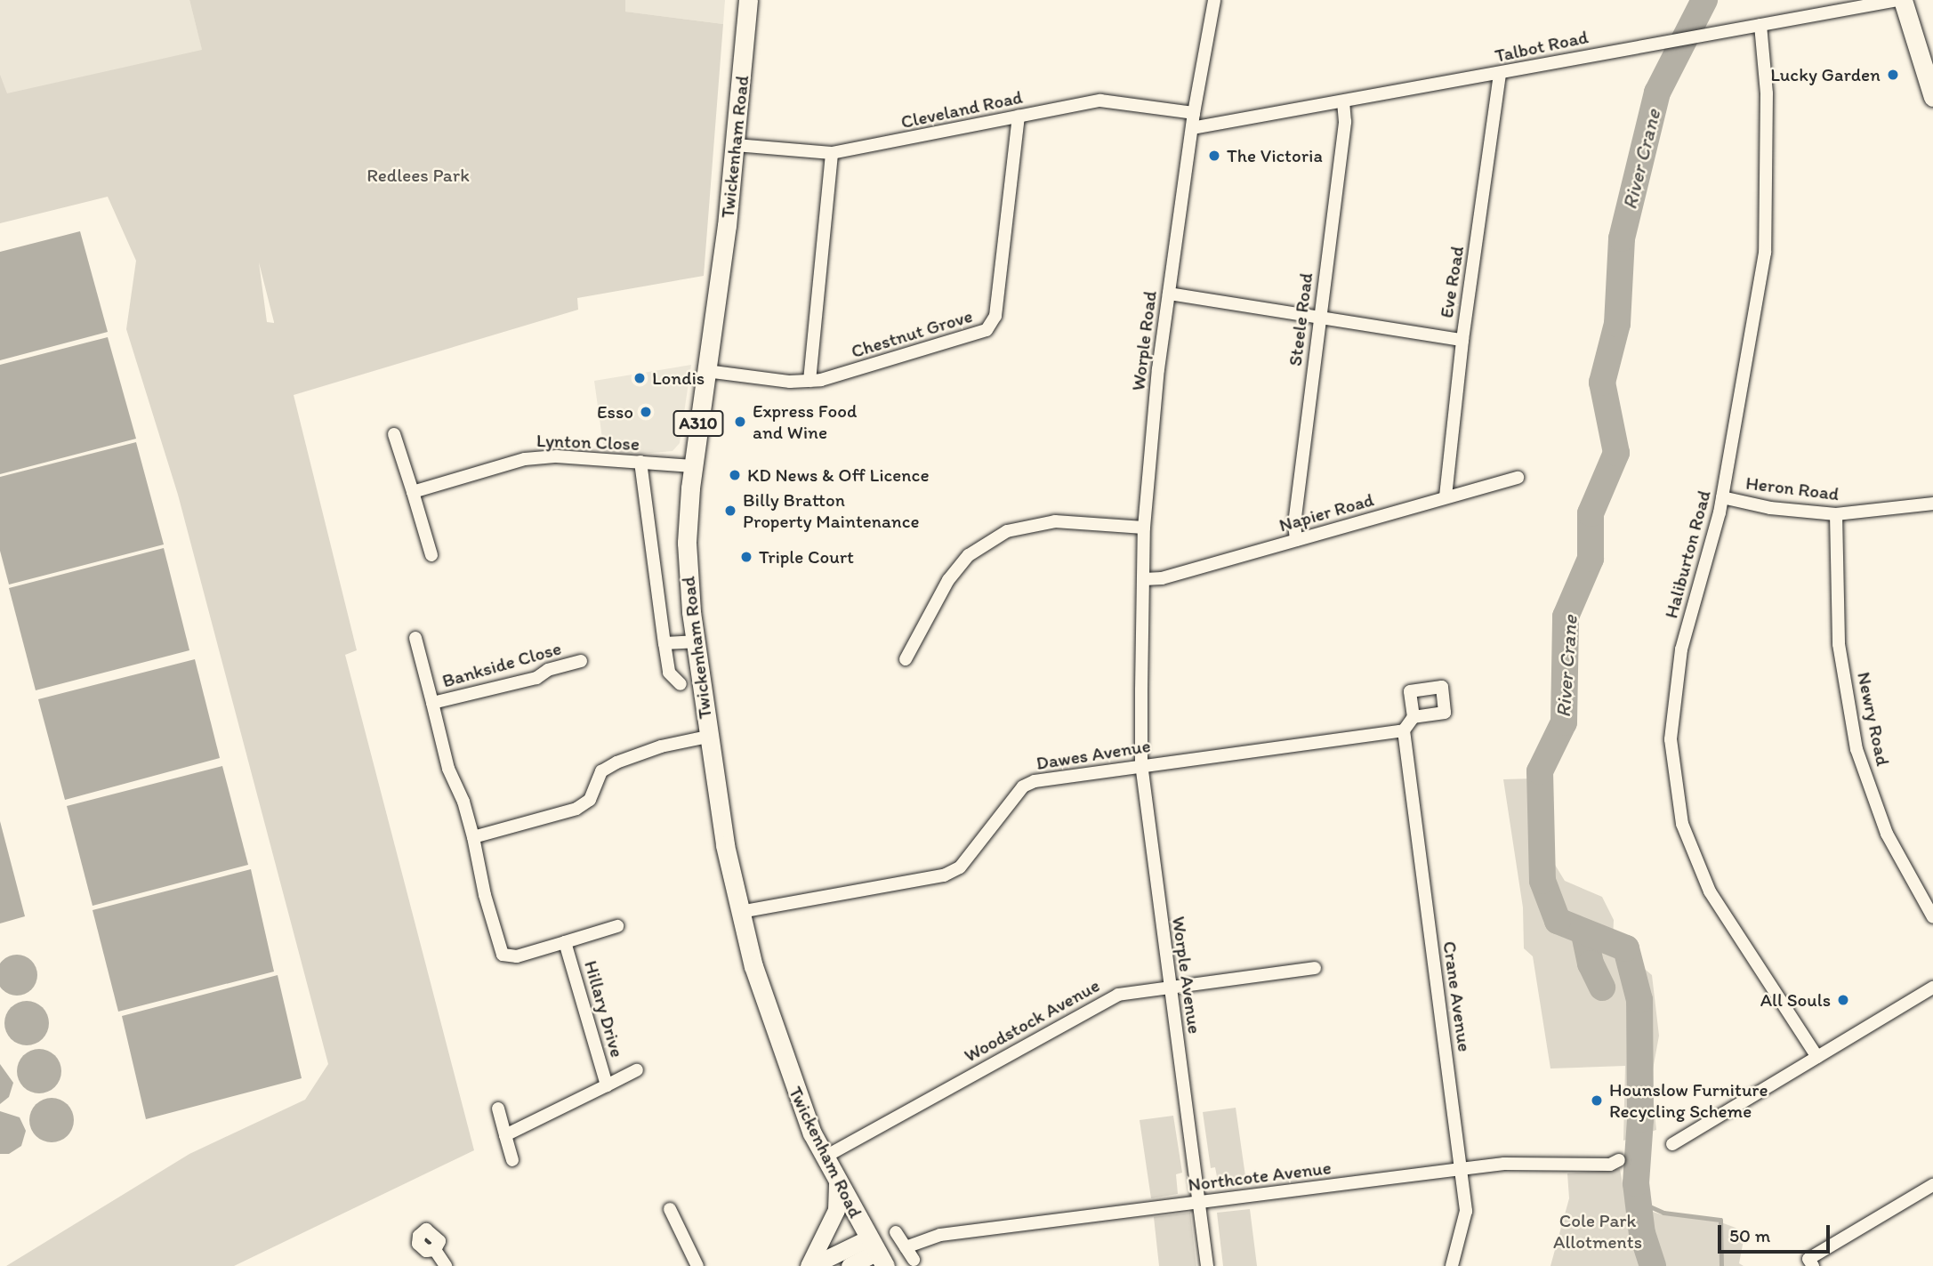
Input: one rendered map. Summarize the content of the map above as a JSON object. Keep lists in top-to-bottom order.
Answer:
{
  "streets": {
    "main road": ["Twickenham Road", "A310"],
    "street": [
      "Talbot Road",
      "Cleveland Road",
      "Eve Road",
      "Steele Road",
      "Chestnut Grove",
      "Worple Road",
      "Lynton Close",
      "Heron Road",
      "Napier Road",
      "Haliburton Road",
      "Bankside Close",
      "Newry Road",
      "Dawes Avenue",
      "Worple Avenue",
      "Crane Avenue",
      "Hillary Drive",
      "Woodstock Avenue",
      "Northcote Avenue"
    ]
  },
  "crossings": [
    ["Talbot Road", "Eve Road"],
    ["Talbot Road", "Steele Road"],
    ["Talbot Road", "Worple Road"],
    ["Talbot Road", "Haliburton Road"],
    ["Cleveland Road", "Twickenham Road"],
    ["Cleveland Road", "Chestnut Grove"],
    ["Cleveland Road", "Worple Road"],
    ["Twickenham Road", "Chestnut Grove"],
    ["Twickenham Road", "Lynton Close"],
    ["Twickenham Road", "Dawes Avenue"],
    ["Twickenham Road", "Woodstock Avenue"],
    ["Eve Road", "Napier Road"],
    ["Steele Road", "Napier Road"],
    ["Worple Road", "Napier Road"],
    ["Worple Road", "Worple Avenue"],
    ["Heron Road", "Haliburton Road"],
    ["Heron Road", "Newry Road"],
    ["Bankside Close", "Hillary Drive"],
    ["Dawes Avenue", "Worple Avenue"],
    ["Dawes Avenue", "Crane Avenue"],
    ["Worple Avenue", "Woodstock Avenue"],
    ["Worple Avenue", "Northcote Avenue"],
    ["Crane Avenue", "Northcote Avenue"]
  ],
  "water": ["River Crane"],
  "parks": ["Redlees Park", "Cole Park Allotments"],
  "places": [
    "Lucky Garden",
    "The Victoria",
    "Londis",
    "Esso",
    "Express Food and Wine",
    "KD News & Off Licence",
    "Billy Bratton Property Maintenance",
    "Triple Court",
    "All Souls",
    "Hounslow Furniture Recycling Scheme"
  ],
  "scale_bar": "50 m"
}
